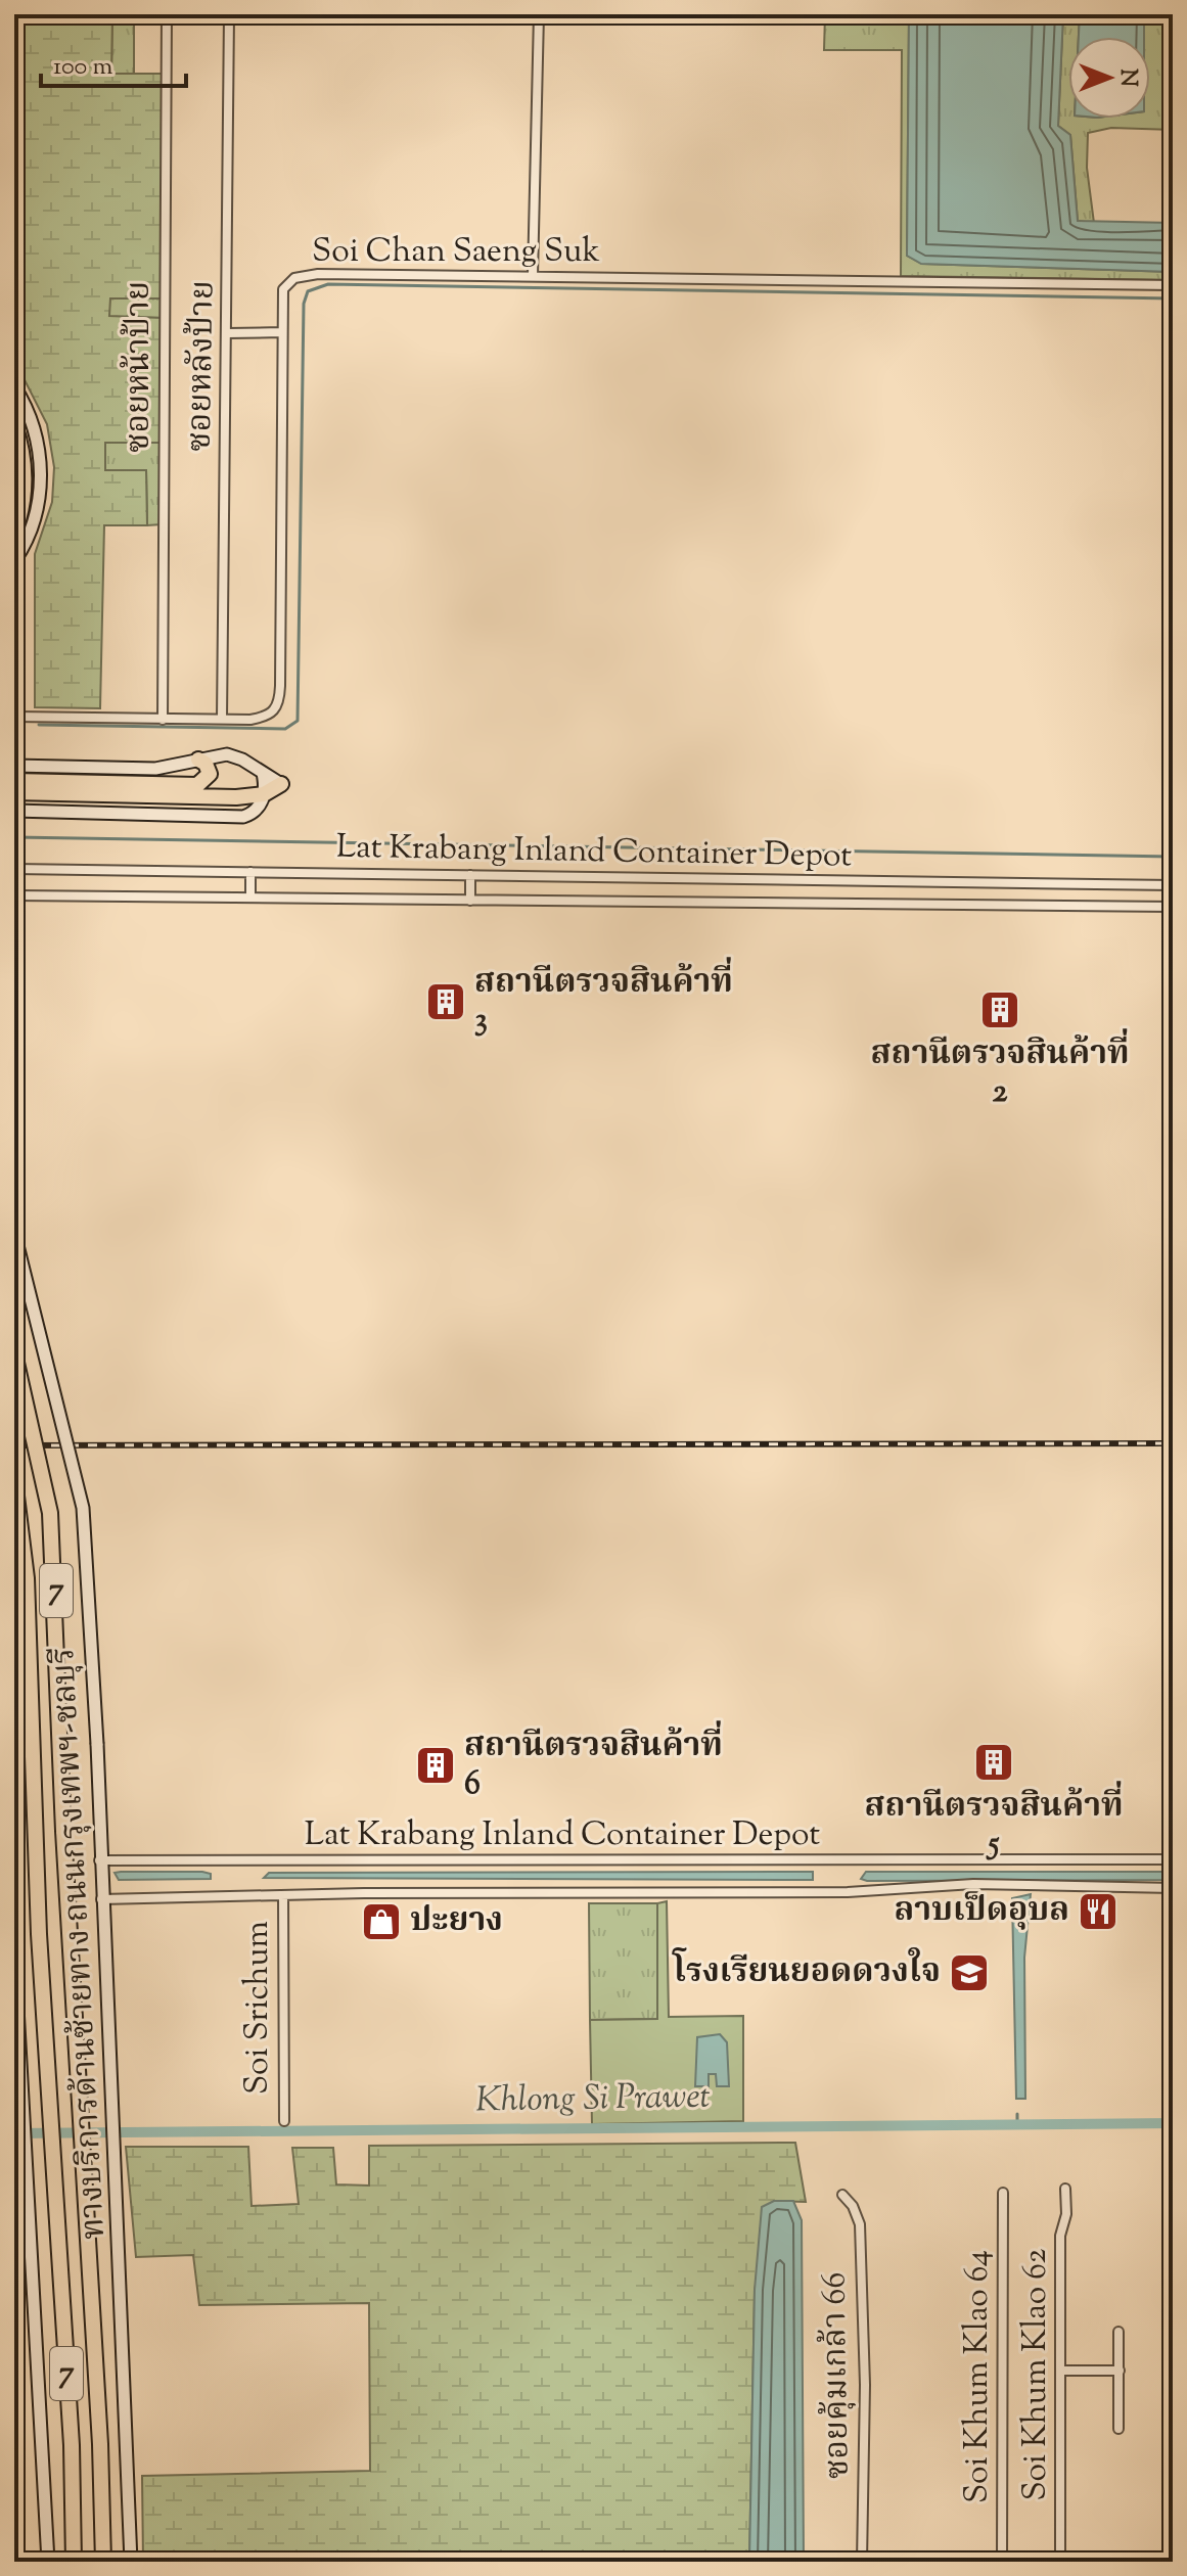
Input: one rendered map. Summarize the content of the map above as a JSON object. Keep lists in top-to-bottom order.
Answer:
{
  "streets": {
    "highway": ["7"],
    "main road": ["ทางบริการด้านซ้ายทาง ถนนกรุงเทพฯ-ชลบุรี"],
    "street": [
      "Soi Chan Saeng Suk",
      "ซอยหลังป้าย",
      "ซอยหน้าป้าย",
      "Lat Krabang Inland Container Depot",
      "Soi Srichum",
      "Soi Khum Klao 62",
      "ซอยคุ้มเกล้า 66",
      "Soi Khum Klao 64"
    ]
  },
  "crossings": [
    ["Soi Chan Saeng Suk", "ซอยหลังป้าย"],
    ["Soi Chan Saeng Suk", "ซอยหน้าป้าย"],
    ["Lat Krabang Inland Container Depot", "ทางบริการด้านซ้ายทาง ถนนกรุงเทพฯ-ชลบุรี"],
    ["Lat Krabang Inland Container Depot", "Soi Srichum"]
  ],
  "water": ["Khlong Si Prawet"],
  "places": {
    "building": [
      "สถานีตรวจสินค้าที่ 3",
      "สถานีตรวจสินค้าที่ 2",
      "สถานีตรวจสินค้าที่ 5",
      "สถานีตรวจสินค้าที่ 6"
    ],
    "restaurant": ["ลาบเป็ดอุบล"],
    "shop": ["ปะยาง"],
    "school or university": ["โรงเรียนยอดดวงใจ"]
  },
  "scale_bar": "100 m",
  "north": "right"
}
